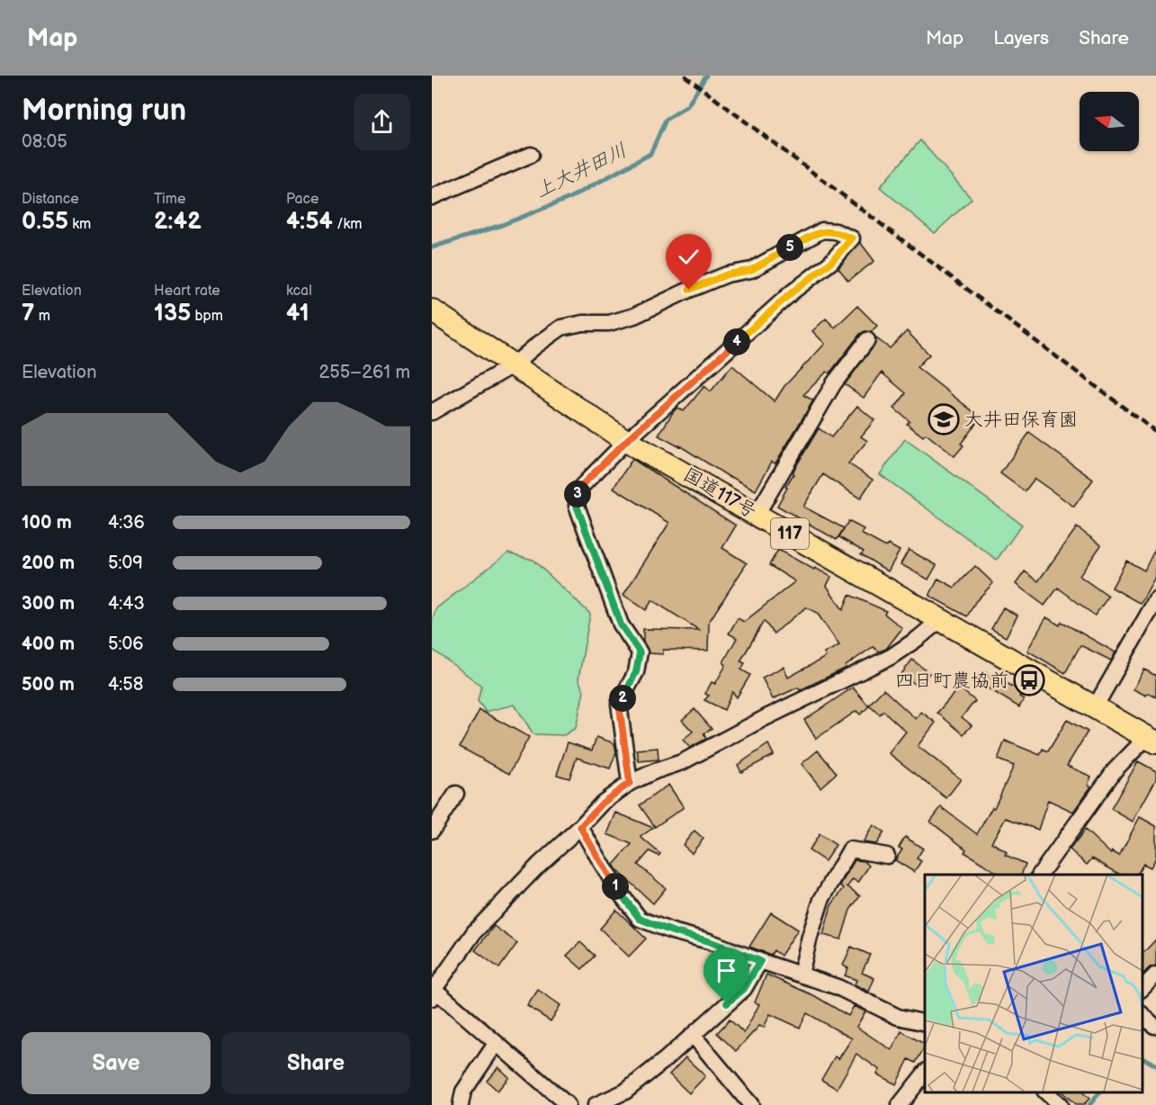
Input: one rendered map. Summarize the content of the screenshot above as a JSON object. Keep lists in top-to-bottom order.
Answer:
{
  "streets": {
    "highway": ["国道117号", "117"]
  },
  "water": ["上大井田川"],
  "places": {
    "school or university": ["大井田保育園"],
    "bus stop": ["四日町農協前"]
  },
  "north": "left",
  "page": {
    "header": "Map",
    "nav": ["Map", "Layers", "Share"],
    "heading": ["Morning run", "08:05"],
    "stats": [
      ["Distance", "0.55 km"],
      ["Time", "2:42"],
      ["Pace", "4:54 /km"],
      ["Elevation", "7 m"],
      ["Heart rate", "135 bpm"],
      ["kcal", "41"]
    ],
    "pins": [
      "5",
      "4",
      "3",
      "2",
      "1"
    ],
    "chart": ["Elevation", "255–261 m"],
    "list": [
      {
        "name": "100 m",
        "note": "4:36"
      },
      {
        "name": "200 m",
        "note": "5:09"
      },
      {
        "name": "300 m",
        "note": "4:43"
      },
      {
        "name": "400 m",
        "note": "5:06"
      },
      {
        "name": "500 m",
        "note": "4:58"
      }
    ],
    "buttons": ["Save", "Share"]
  }
}
